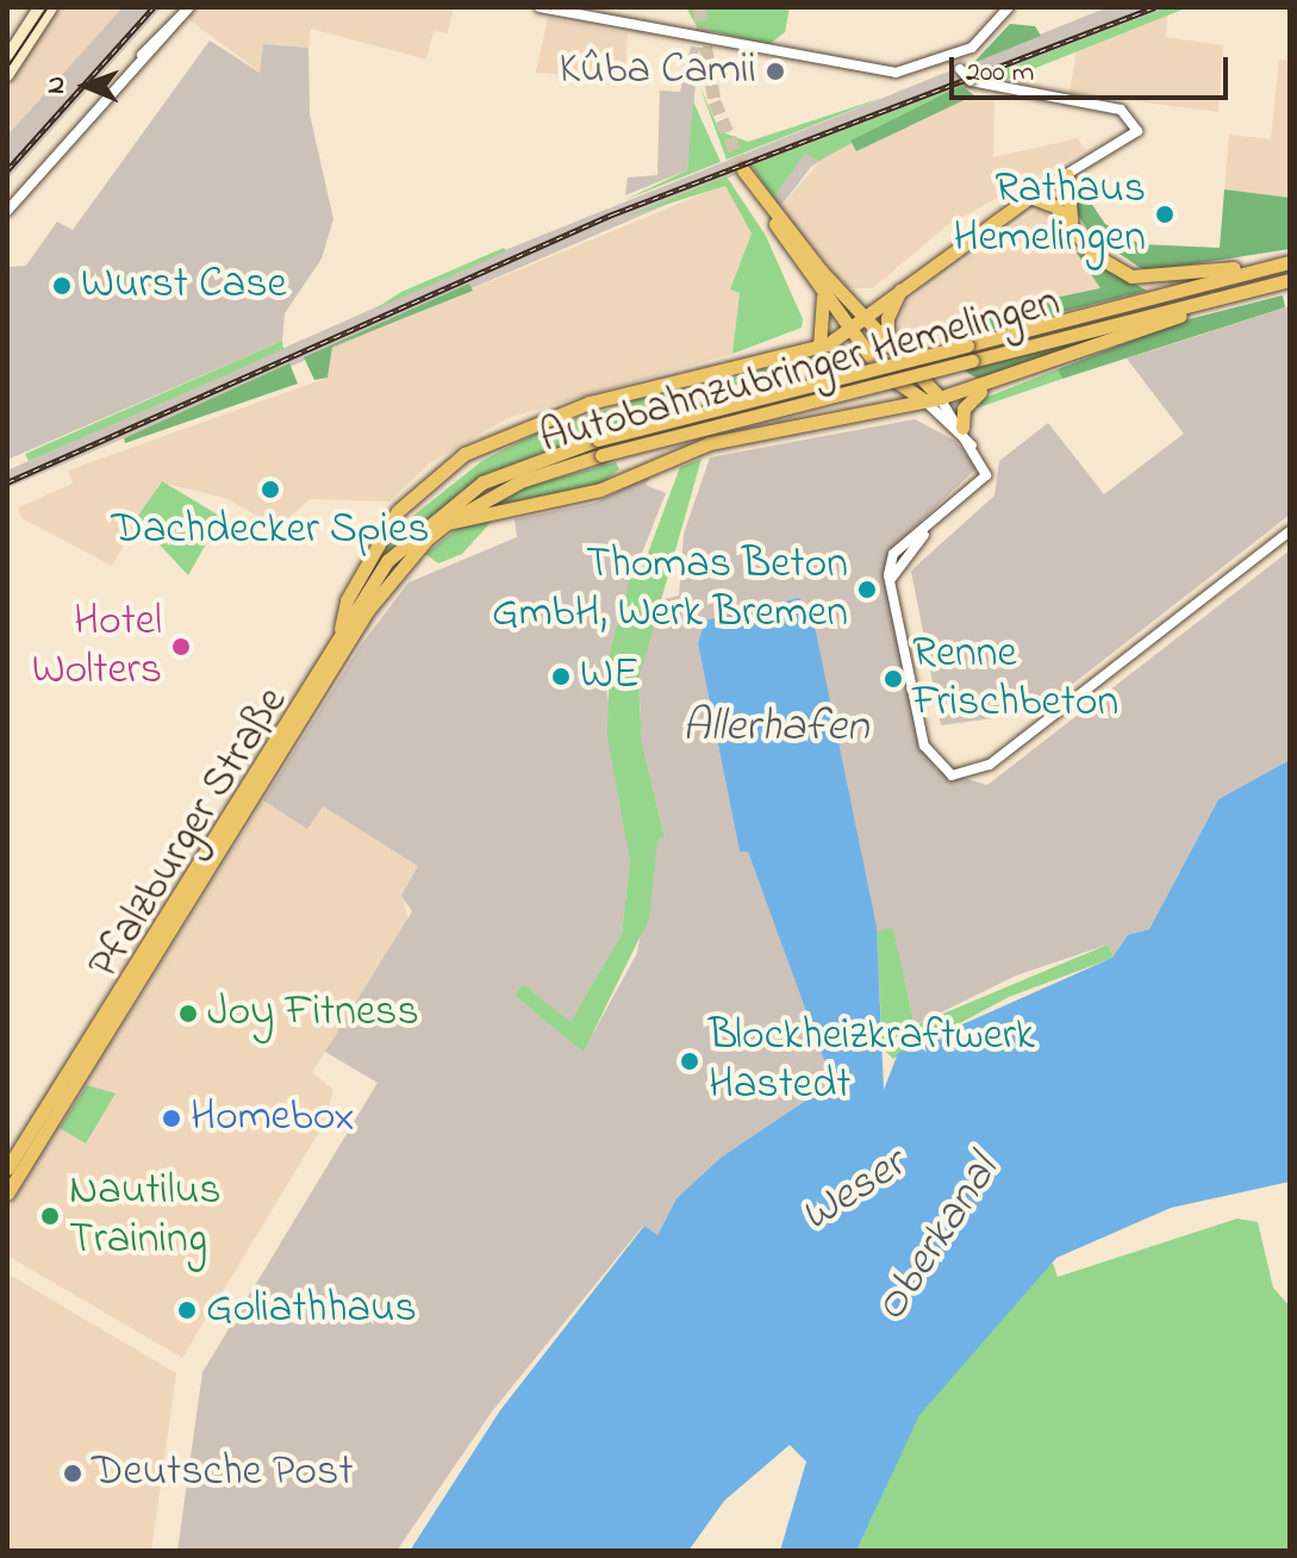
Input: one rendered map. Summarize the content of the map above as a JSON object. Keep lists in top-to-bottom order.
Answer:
{
  "streets": {
    "main road": ["Autobahnzubringer Hemelingen", "Pfalzburger Straße"]
  },
  "crossings": [
    ["Autobahnzubringer Hemelingen", "Pfalzburger Straße"]
  ],
  "water": ["Allerhafen", "Weser", "Oberkanal"],
  "places": [
    "Kûba Camii",
    "Rathaus Hemelingen",
    "Wurst Case",
    "Dachdecker Spies",
    "Thomas Beton GmbH, Werk Bremen",
    "Hotel Wolters",
    "WE",
    "Renne Frischbeton",
    "Joy Fitness",
    "Blockheizkraftwerk Hastedt",
    "Homebox",
    "Nautilus Training",
    "Goliathhaus",
    "Deutsche Post"
  ],
  "scale_bar": "200 m",
  "north": "left"
}
